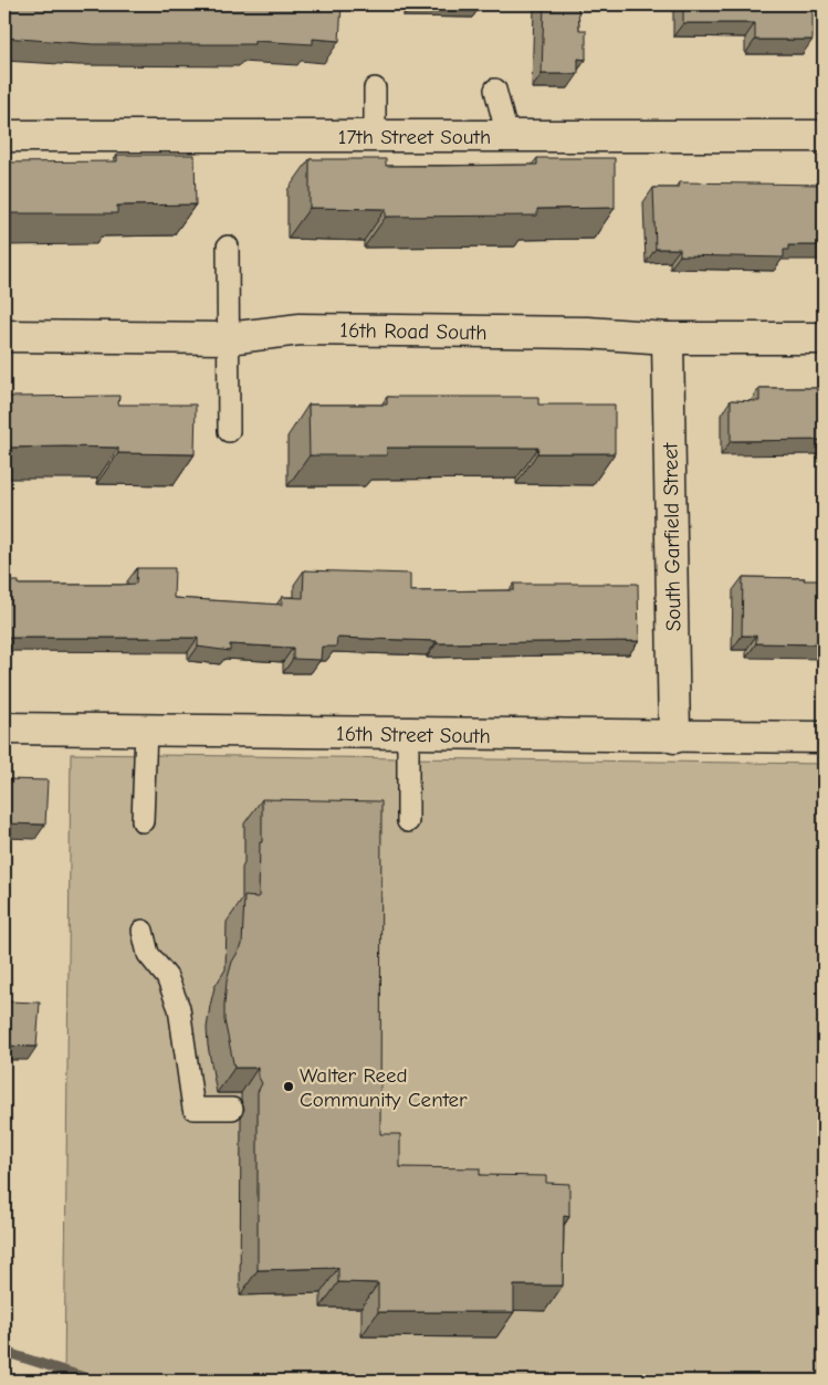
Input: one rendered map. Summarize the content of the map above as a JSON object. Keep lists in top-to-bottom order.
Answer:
{
  "streets": {
    "street": [
      "17th Street South",
      "16th Road South",
      "South Garfield Street",
      "16th Street South"
    ]
  },
  "crossings": [
    ["16th Road South", "South Garfield Street"],
    ["South Garfield Street", "16th Street South"]
  ],
  "places": ["Walter Reed Community Center"]
}
